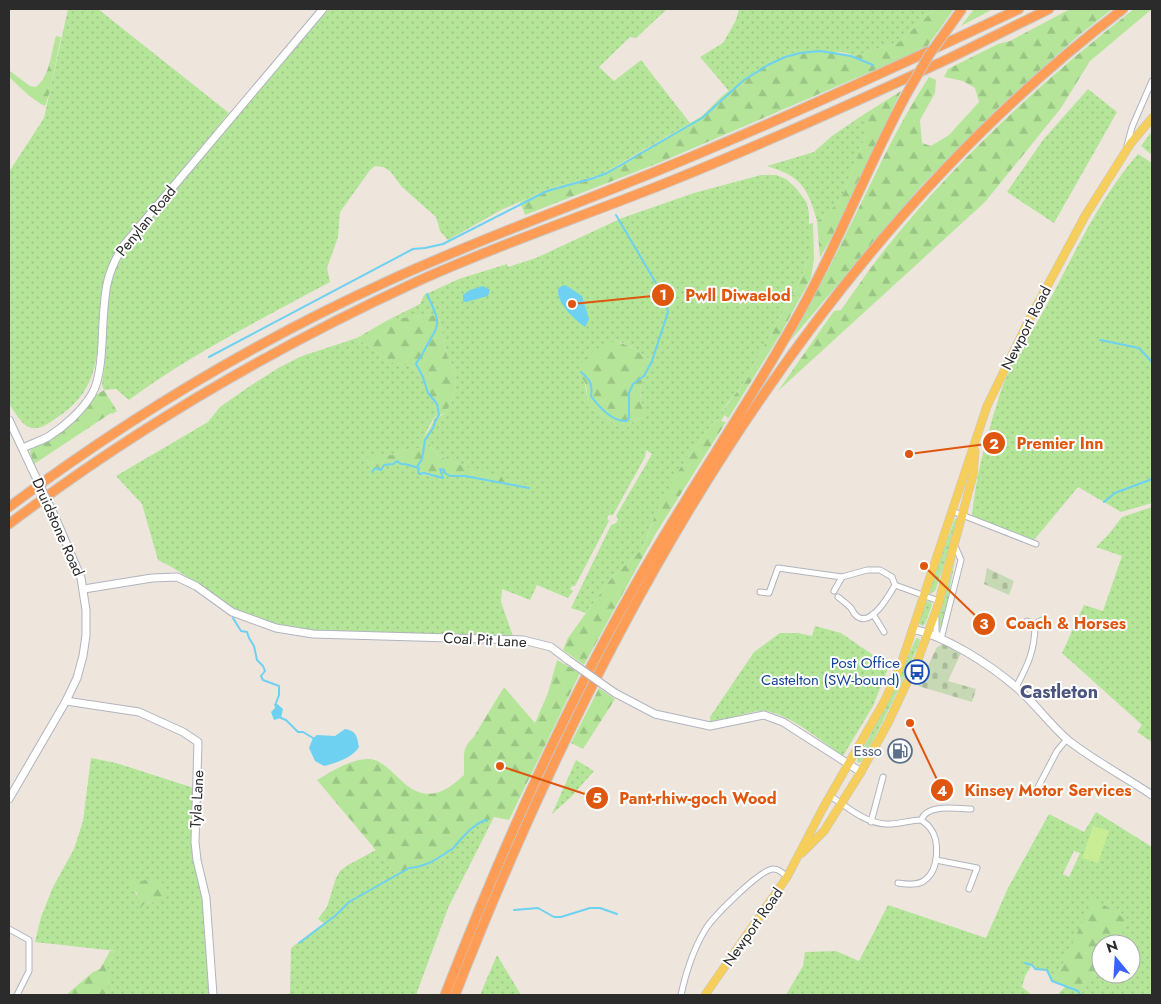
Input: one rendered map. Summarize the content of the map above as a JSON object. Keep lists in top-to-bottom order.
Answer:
{
  "streets": {
    "main road": ["Newport Road"],
    "street": [
      "Penylan Road",
      "Druidstone Road",
      "Coal Pit Lane",
      "Tyla Lane"
    ]
  },
  "crossings": [
    ["Penylan Road", "Druidstone Road"],
    ["Newport Road", "Coal Pit Lane"],
    ["Druidstone Road", "Coal Pit Lane"],
    ["Druidstone Road", "Tyla Lane"]
  ],
  "districts": ["Castleton"],
  "places": {
    "other": [
      "Pwll Diwaelod",
      "Premier Inn",
      "Coach & Horses",
      "Kinsey Motor Services",
      "Pant-rhiw-goch Wood"
    ],
    "bus stop": ["Post Office Castelton (SW-bound)"],
    "fuel station": ["Esso"]
  },
  "north": "top"
}
